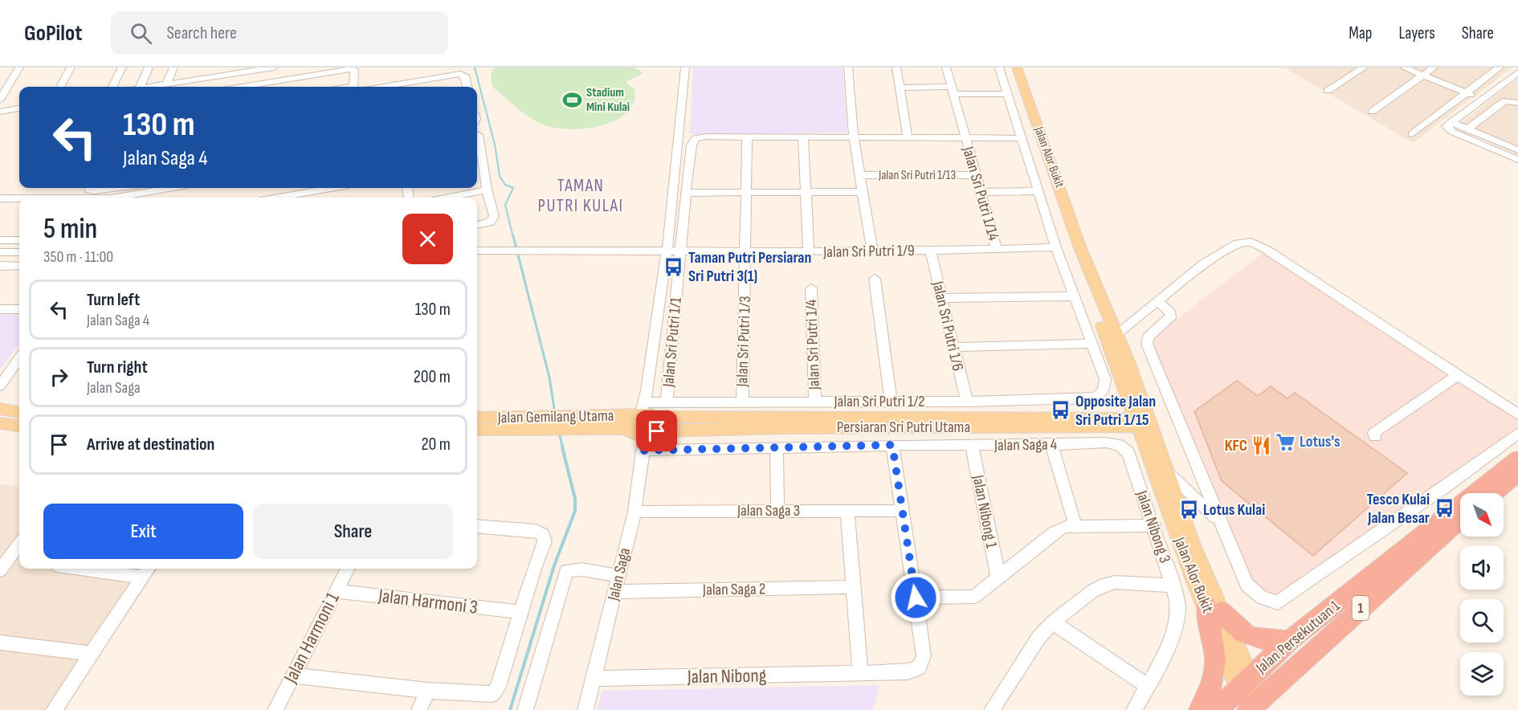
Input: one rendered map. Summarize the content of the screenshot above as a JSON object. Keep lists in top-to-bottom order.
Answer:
{
  "streets": {
    "highway": ["1", "Jalan Persekutuan 1"],
    "main road": ["Jalan Alor Bukit", "Jalan Gemilang Utama", "Persiaran Sri Putri Utama"],
    "street": [
      "Jalan Sri Putri 1/13",
      "Jalan Sri Putri 1/14",
      "Jalan Sri Putri 1/9",
      "Jalan Sri Putri 1/6",
      "Jalan Sri Putri 1/3",
      "Jalan Sri Putri 1/1",
      "Jalan Sri Putri 1/4",
      "Jalan Sri Putri 1/2",
      "Jalan Saga 4",
      "Jalan Saga 3",
      "Jalan Nibong 1",
      "Jalan Nibong 3",
      "Jalan Saga",
      "Jalan Saga 2",
      "Jalan Harmoni 3",
      "Jalan Harmoni 1",
      "Jalan Nibong"
    ]
  },
  "crossings": [
    ["Jalan Alor Bukit", "Persiaran Sri Putri Utama"],
    ["Jalan Alor Bukit", "Jalan Persekutuan 1"],
    ["Jalan Sri Putri 1/13", "Jalan Sri Putri 1/14"],
    ["Jalan Sri Putri 1/14", "Jalan Sri Putri 1/9"],
    ["Jalan Sri Putri 1/9", "Jalan Sri Putri 1/6"],
    ["Jalan Sri Putri 1/9", "Jalan Sri Putri 1/3"],
    ["Jalan Sri Putri 1/9", "Jalan Sri Putri 1/1"],
    ["Jalan Sri Putri 1/9", "Jalan Saga"],
    ["Jalan Sri Putri 1/6", "Jalan Sri Putri 1/2"],
    ["Jalan Sri Putri 1/3", "Jalan Sri Putri 1/1"],
    ["Jalan Sri Putri 1/3", "Jalan Sri Putri 1/2"],
    ["Jalan Sri Putri 1/1", "Jalan Sri Putri 1/2"],
    ["Jalan Sri Putri 1/4", "Jalan Sri Putri 1/2"],
    ["Jalan Sri Putri 1/2", "Jalan Gemilang Utama"],
    ["Jalan Sri Putri 1/2", "Persiaran Sri Putri Utama"],
    ["Jalan Sri Putri 1/2", "Jalan Saga 4"],
    ["Jalan Sri Putri 1/2", "Jalan Saga"],
    ["Jalan Gemilang Utama", "Persiaran Sri Putri Utama"],
    ["Jalan Gemilang Utama", "Jalan Saga 4"],
    ["Jalan Gemilang Utama", "Jalan Saga"],
    ["Persiaran Sri Putri Utama", "Jalan Saga 4"],
    ["Persiaran Sri Putri Utama", "Jalan Saga"],
    ["Jalan Saga 4", "Jalan Nibong 1"],
    ["Jalan Saga 4", "Jalan Nibong 3"],
    ["Jalan Saga 4", "Jalan Saga"],
    ["Jalan Saga 3", "Jalan Saga"],
    ["Jalan Saga", "Jalan Saga 2"],
    ["Jalan Saga", "Jalan Nibong"],
    ["Jalan Harmoni 3", "Jalan Harmoni 1"]
  ],
  "districts": ["TAMAN PUTRI KULAI"],
  "places": {
    "sports": ["Stadium Mini Kulai"],
    "bus stop": [
      "Taman Putri Persiaran Sri Putri 3(1)",
      "Opposite Jalan Sri Putri 1/15",
      "Tesco Kulai Jalan Besar",
      "Lotus Kulai"
    ],
    "supermarket": ["Lotus's"],
    "restaurant": ["KFC"]
  },
  "north": "bottom right",
  "page": {
    "header": "GoPilot",
    "search": "Search here",
    "nav": ["Map", "Layers", "Share"],
    "turn": ["130 m", "Jalan Saga 4"],
    "heading": ["5 min", "350 m · 11:00"],
    "list": [
      {
        "name": "Turn left",
        "note": "Jalan Saga 4",
        "value": "130 m"
      },
      {
        "name": "Turn right",
        "note": "Jalan Saga",
        "value": "200 m"
      },
      {
        "name": "Arrive at destination",
        "value": "20 m"
      }
    ],
    "buttons": ["Exit", "Share"]
  }
}
